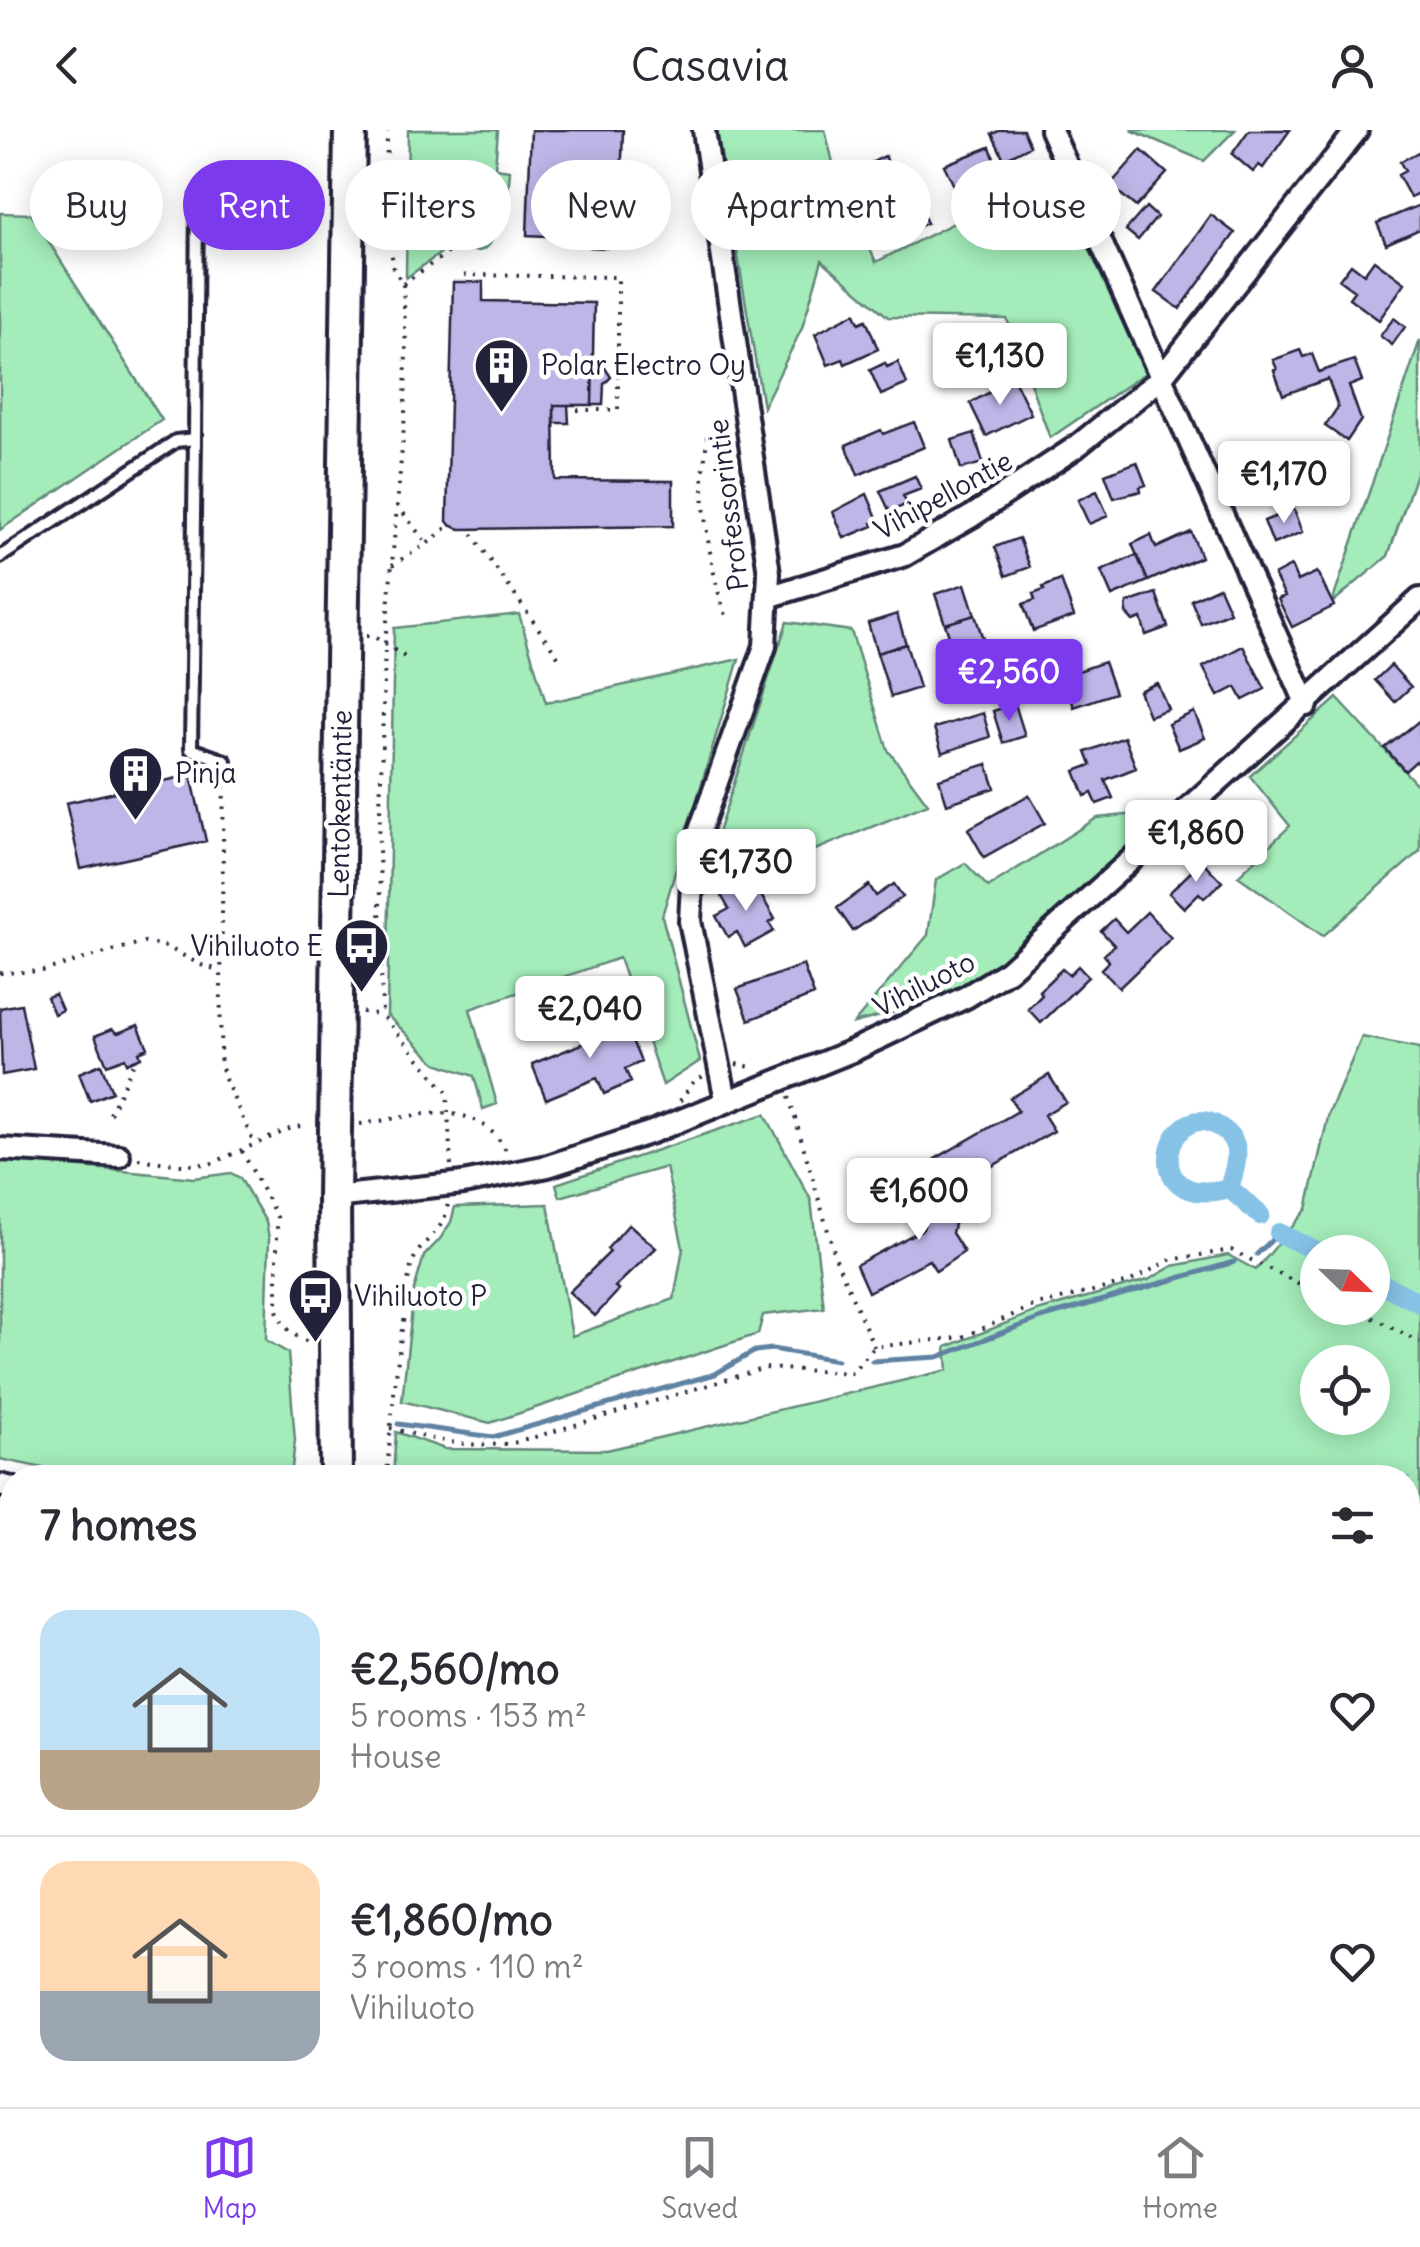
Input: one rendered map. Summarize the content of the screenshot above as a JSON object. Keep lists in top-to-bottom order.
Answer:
{
  "streets": {
    "main road": ["Lentokentäntie"],
    "street": ["Vihipellontie", "Professorintie", "Vihiluoto"]
  },
  "crossings": [
    ["Vihipellontie", "Professorintie"],
    ["Professorintie", "Vihiluoto"],
    ["Lentokentäntie", "Vihiluoto"]
  ],
  "places": {
    "building": ["Polar Electro Oy", "Pinja"],
    "bus stop": ["Vihiluoto E", "Vihiluoto P"]
  },
  "north": "bottom right",
  "page": {
    "header": "Casavia",
    "chip": [
      "Buy",
      "Rent",
      "Filters",
      "New",
      "Apartment",
      "House"
    ],
    "price": [
      "€1,130",
      "€1,170",
      "€2,560",
      "€1,860",
      "€1,730",
      "€2,040",
      "€1,600"
    ],
    "heading": "7 homes",
    "list": [
      {
        "name": "€2,560/mo",
        "note": "5 rooms · 153 m² · House"
      },
      {
        "name": "€1,860/mo",
        "note": "3 rooms · 110 m² · Vihiluoto"
      }
    ],
    "tabs": ["Map", "Saved", "Home"]
  }
}
